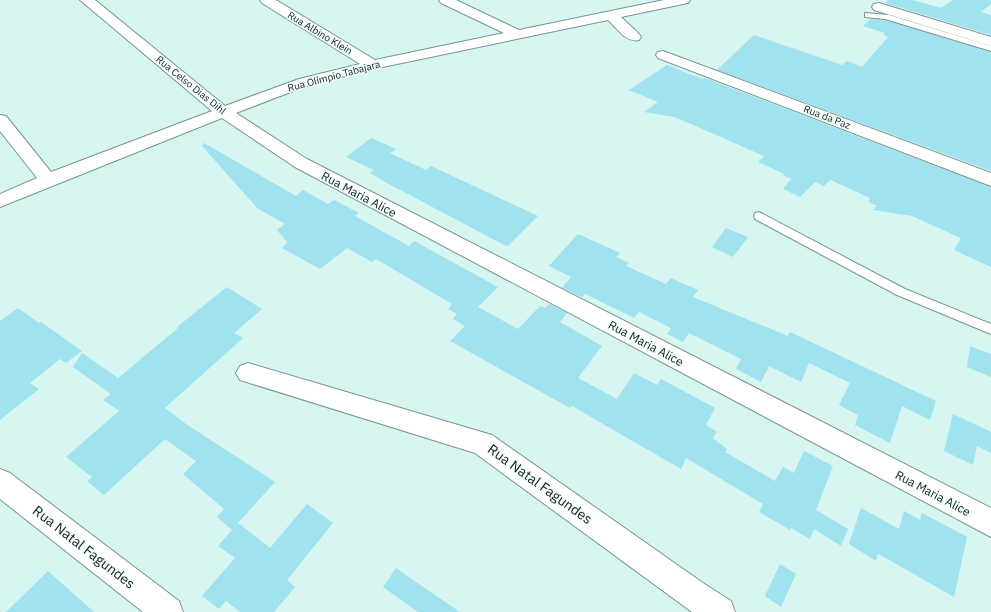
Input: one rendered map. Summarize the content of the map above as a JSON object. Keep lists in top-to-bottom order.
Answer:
{
  "streets": {
    "street": [
      "Rua Albino Klein",
      "Rua Olímpio Tabajara",
      "Rua Celso Dias Dihl",
      "Rua da Paz",
      "Rua Maria Alice",
      "Rua Natal Fagundes"
    ]
  },
  "crossings": [
    ["Rua Albino Klein", "Rua Olímpio Tabajara"],
    ["Rua Olímpio Tabajara", "Rua Celso Dias Dihl"],
    ["Rua Celso Dias Dihl", "Rua Maria Alice"]
  ]
}
